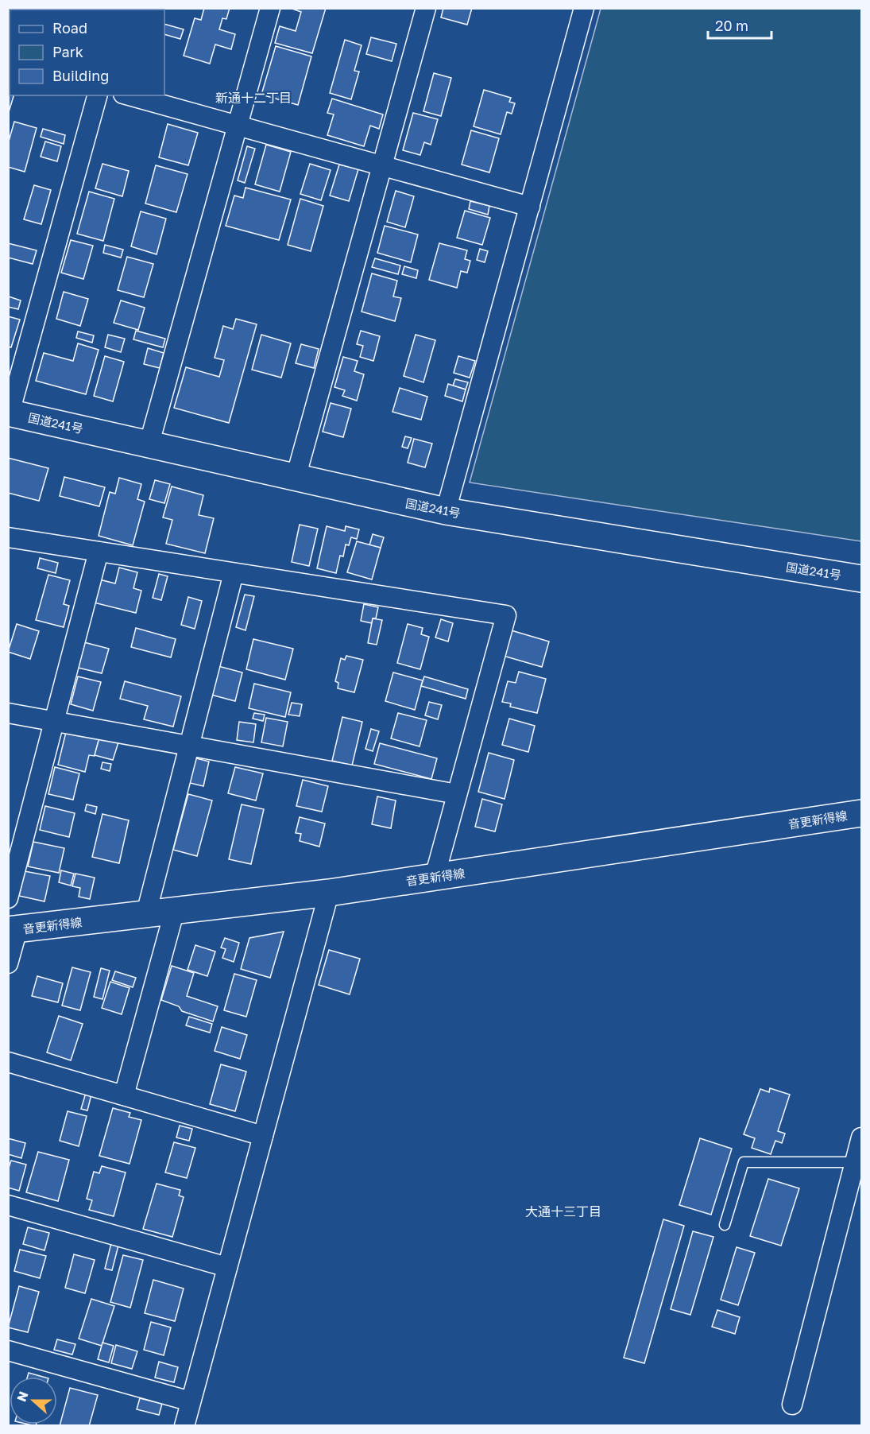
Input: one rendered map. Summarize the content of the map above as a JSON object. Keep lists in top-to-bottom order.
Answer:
{
  "streets": {
    "main road": ["国道241号", "音更新得線"]
  },
  "districts": ["新通十二丁目", "大通十三丁目"],
  "legend": ["Road", "Park", "Building"],
  "scale_bar": "20 m",
  "north": "left"
}
